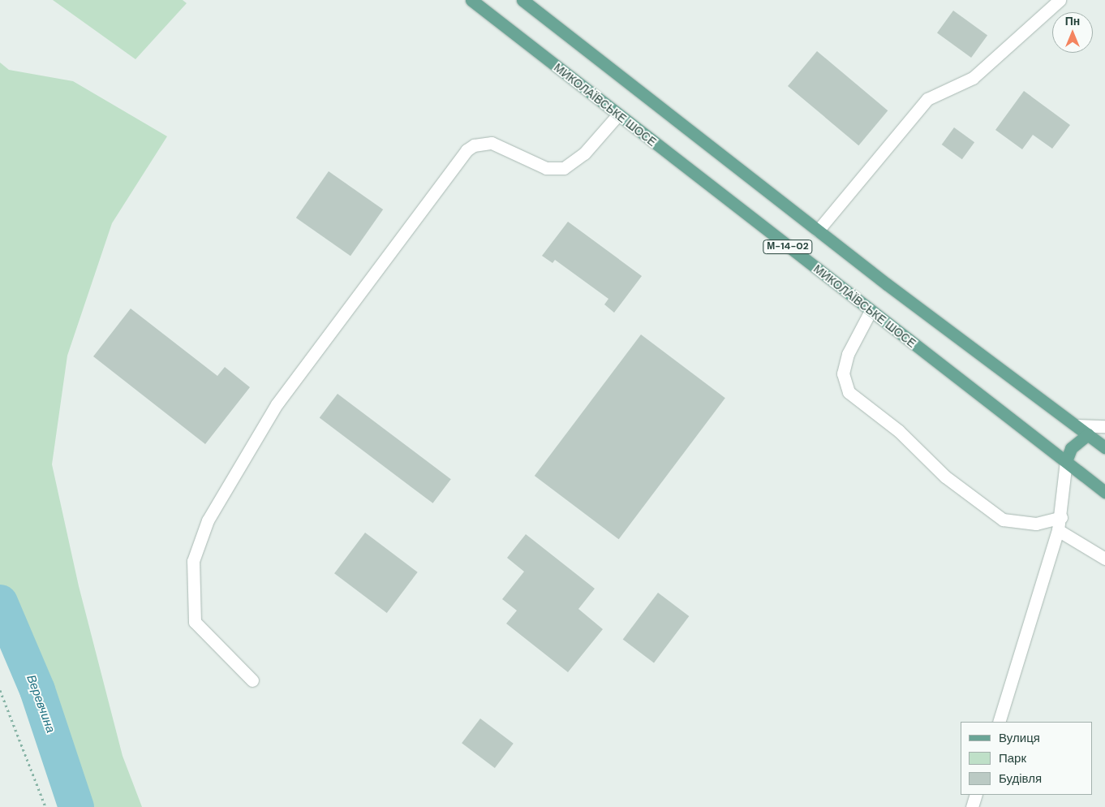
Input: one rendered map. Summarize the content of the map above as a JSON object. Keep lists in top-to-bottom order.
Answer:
{
  "streets": {
    "main road": ["МИКОЛАЇВСЬКЕ ШОСЕ", "М-14-02"]
  },
  "water": ["Веревчина"],
  "legend": ["Вулиця", "Парк", "Будівля"],
  "north": "top"
}
